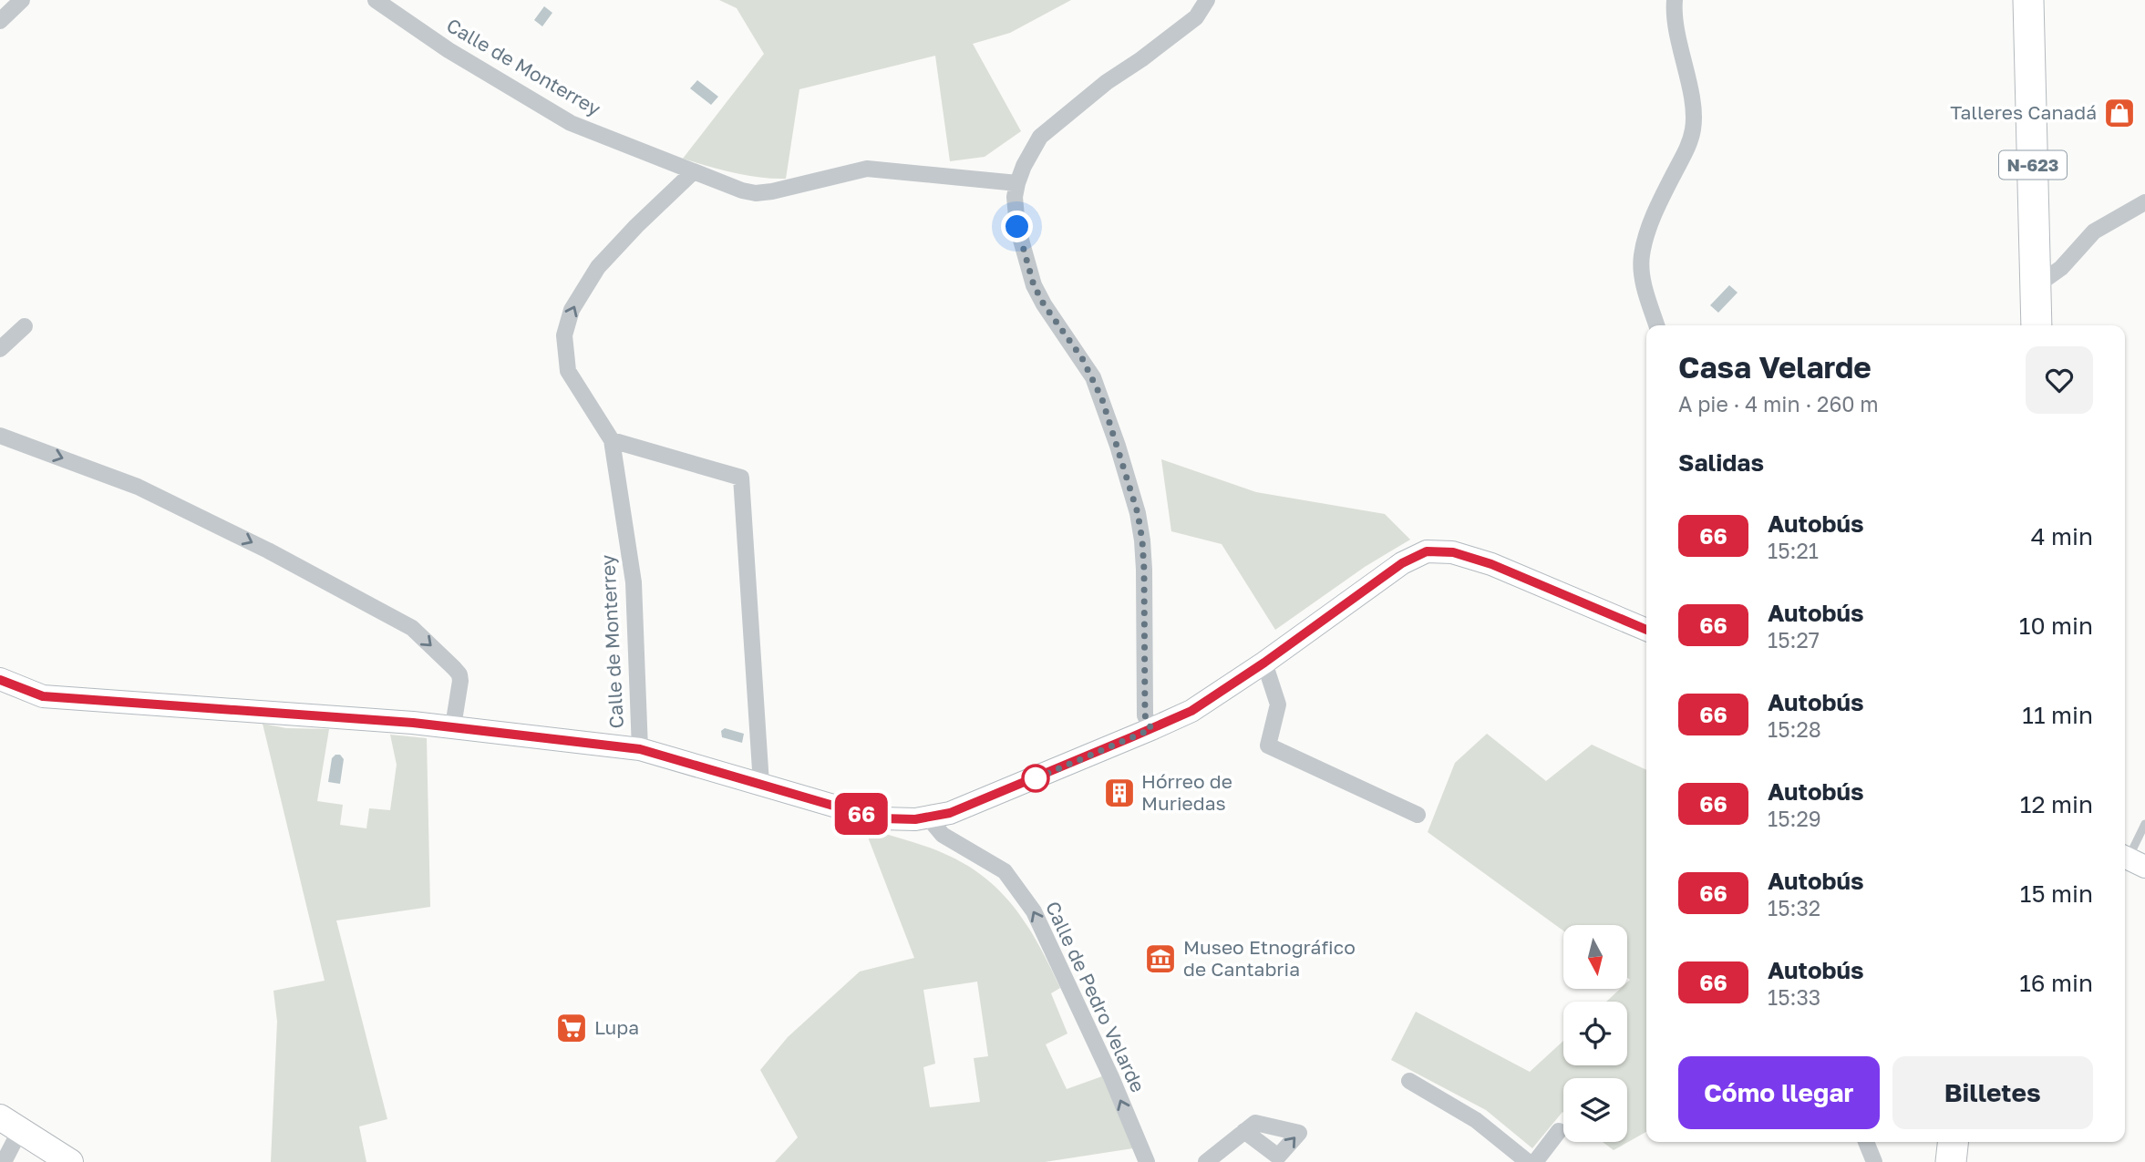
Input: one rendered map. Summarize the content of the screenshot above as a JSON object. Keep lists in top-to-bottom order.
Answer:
{
  "streets": {
    "highway": ["N-623"],
    "street": ["Calle de Monterrey", "Calle de Pedro Velarde"]
  },
  "one_way": ["Calle de Pedro Velarde"],
  "places": {
    "shop": ["Talleres Canadá"],
    "building": ["Hórreo de Muriedas"],
    "museum": ["Museo Etnográfico de Cantabria"],
    "supermarket": ["Lupa"]
  },
  "lines": ["bus line 66"],
  "north": "bottom",
  "page": {
    "on_map": "66",
    "heading": [
      ["Casa Velarde", "A pie · 4 min · 260 m"],
      "Salidas"
    ],
    "list": [
      {
        "mark": "66",
        "name": "Autobús",
        "note": "15:21",
        "value": "4 min"
      },
      {
        "mark": "66",
        "name": "Autobús",
        "note": "15:27",
        "value": "10 min"
      },
      {
        "mark": "66",
        "name": "Autobús",
        "note": "15:28",
        "value": "11 min"
      },
      {
        "mark": "66",
        "name": "Autobús",
        "note": "15:29",
        "value": "12 min"
      },
      {
        "mark": "66",
        "name": "Autobús",
        "note": "15:32",
        "value": "15 min"
      },
      {
        "mark": "66",
        "name": "Autobús",
        "note": "15:33",
        "value": "16 min"
      }
    ],
    "buttons": ["Cómo llegar", "Billetes"]
  }
}
